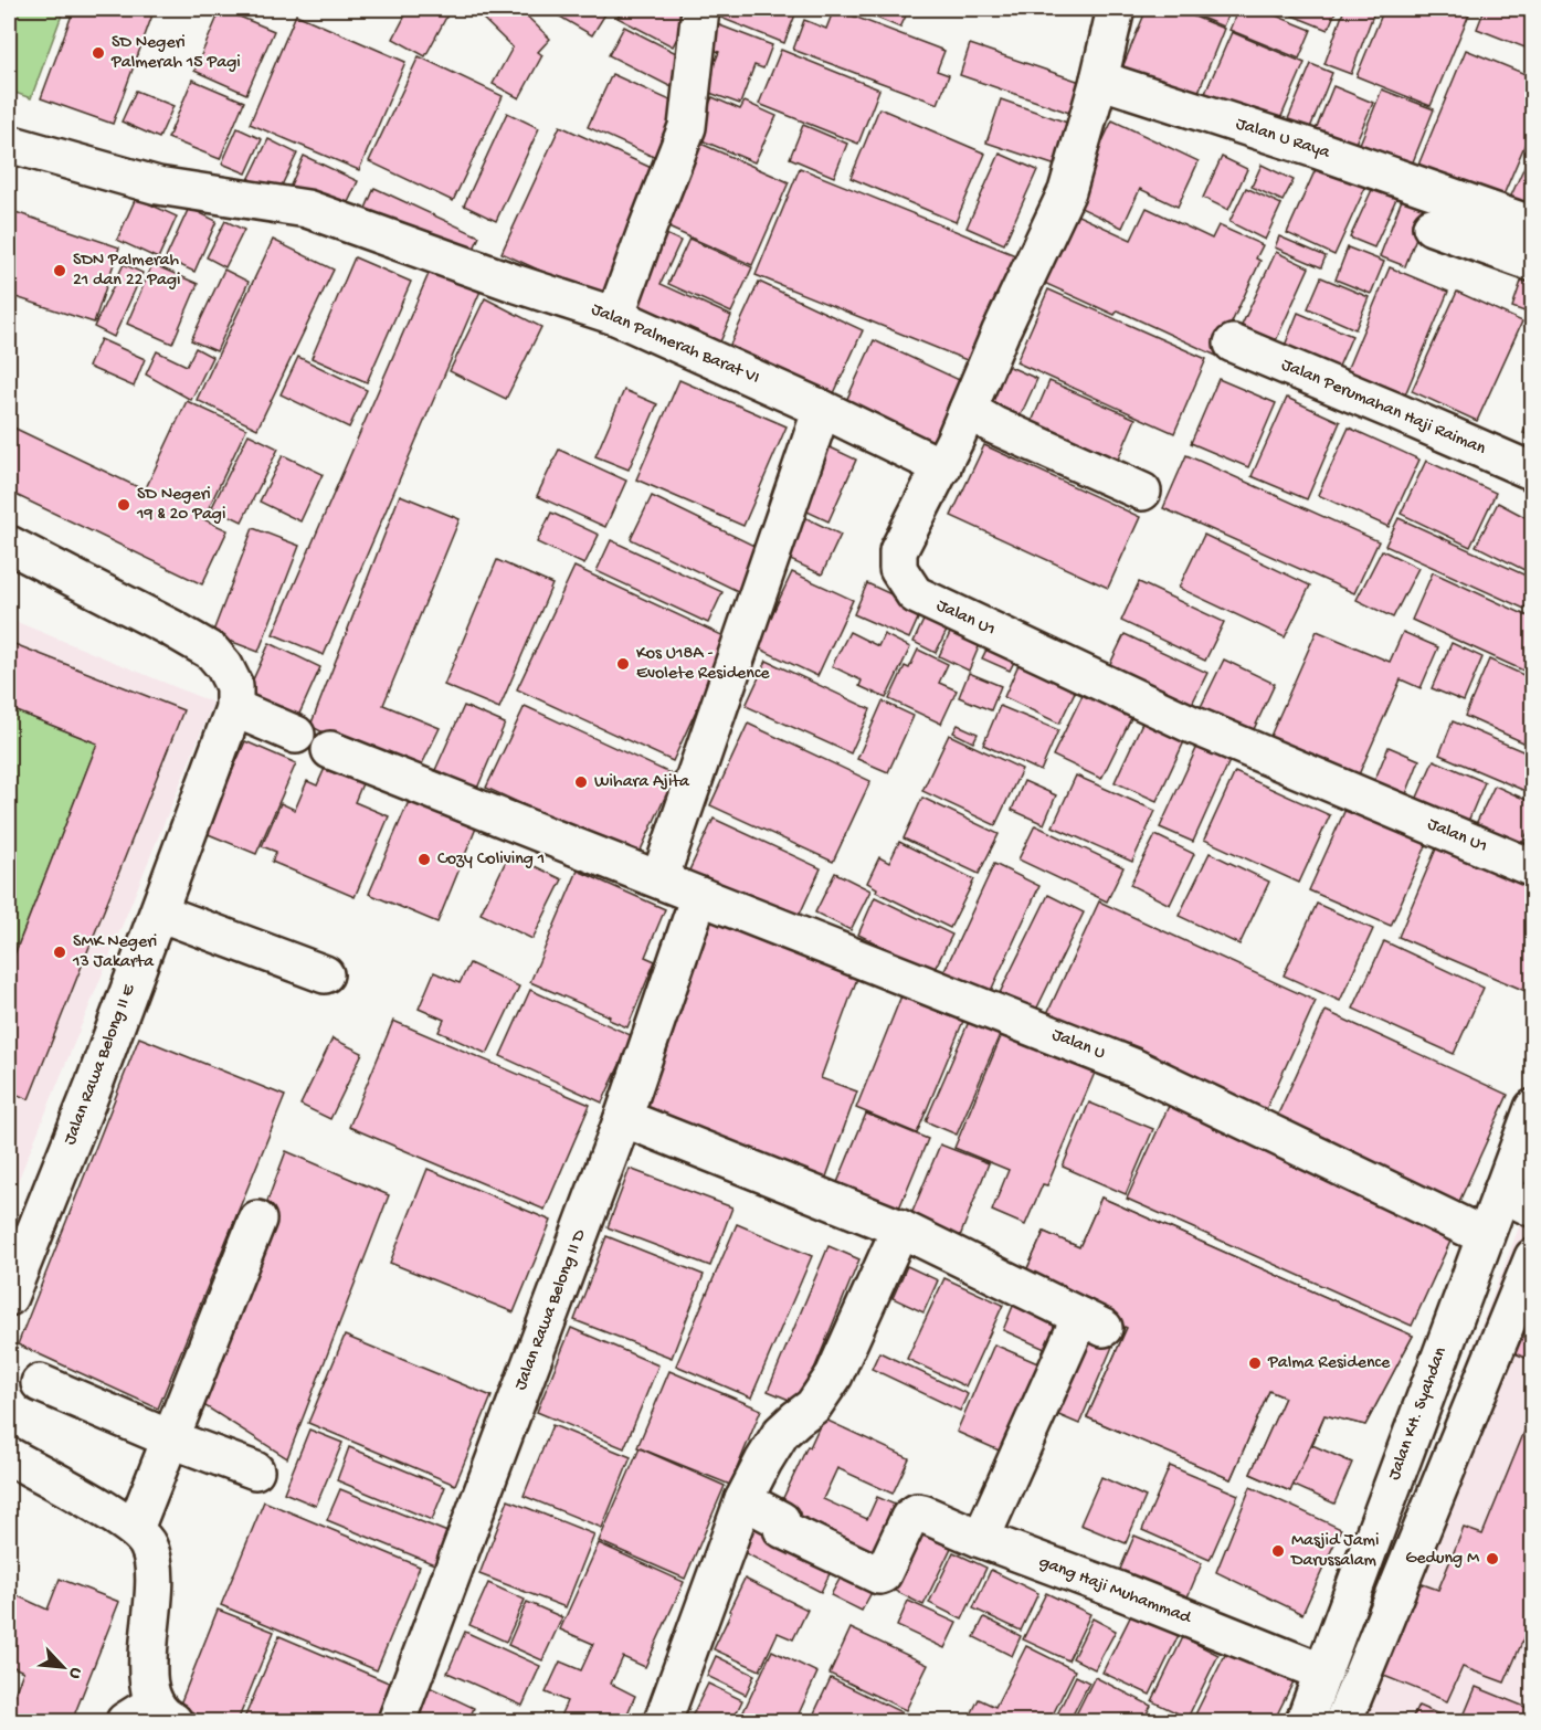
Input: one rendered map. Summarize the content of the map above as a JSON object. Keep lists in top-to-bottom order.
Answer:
{
  "streets": {
    "street": [
      "Jalan U Raya",
      "Jalan Palmerah Barat VI",
      "Jalan Perumahan Haji Raiman",
      "Jalan U1",
      "Jalan U",
      "Jalan Rawa Belong II E",
      "Jalan Rawa Belong II D",
      "Jalan KH. Syahdan",
      "gang Haji Muhammad"
    ]
  },
  "crossings": [
    ["Jalan U Raya", "Jalan U1"],
    ["Jalan U", "Jalan Rawa Belong II D"],
    ["Jalan U", "Jalan KH. Syahdan"],
    ["Jalan KH. Syahdan", "gang Haji Muhammad"]
  ],
  "places": [
    "SD Negeri Palmerah 15 Pagi",
    "SDN Palmerah 21 dan 22 Pagi",
    "SD Negeri 19 & 20 Pagi",
    "Kos U18A - Evolete Residence",
    "Wihara Ajita",
    "Cozy Coliving 1",
    "SMK Negeri 13 Jakarta",
    "Palma Residence",
    "Masjid Jami Darussalam",
    "Gedung M"
  ],
  "north": "bottom right"
}
